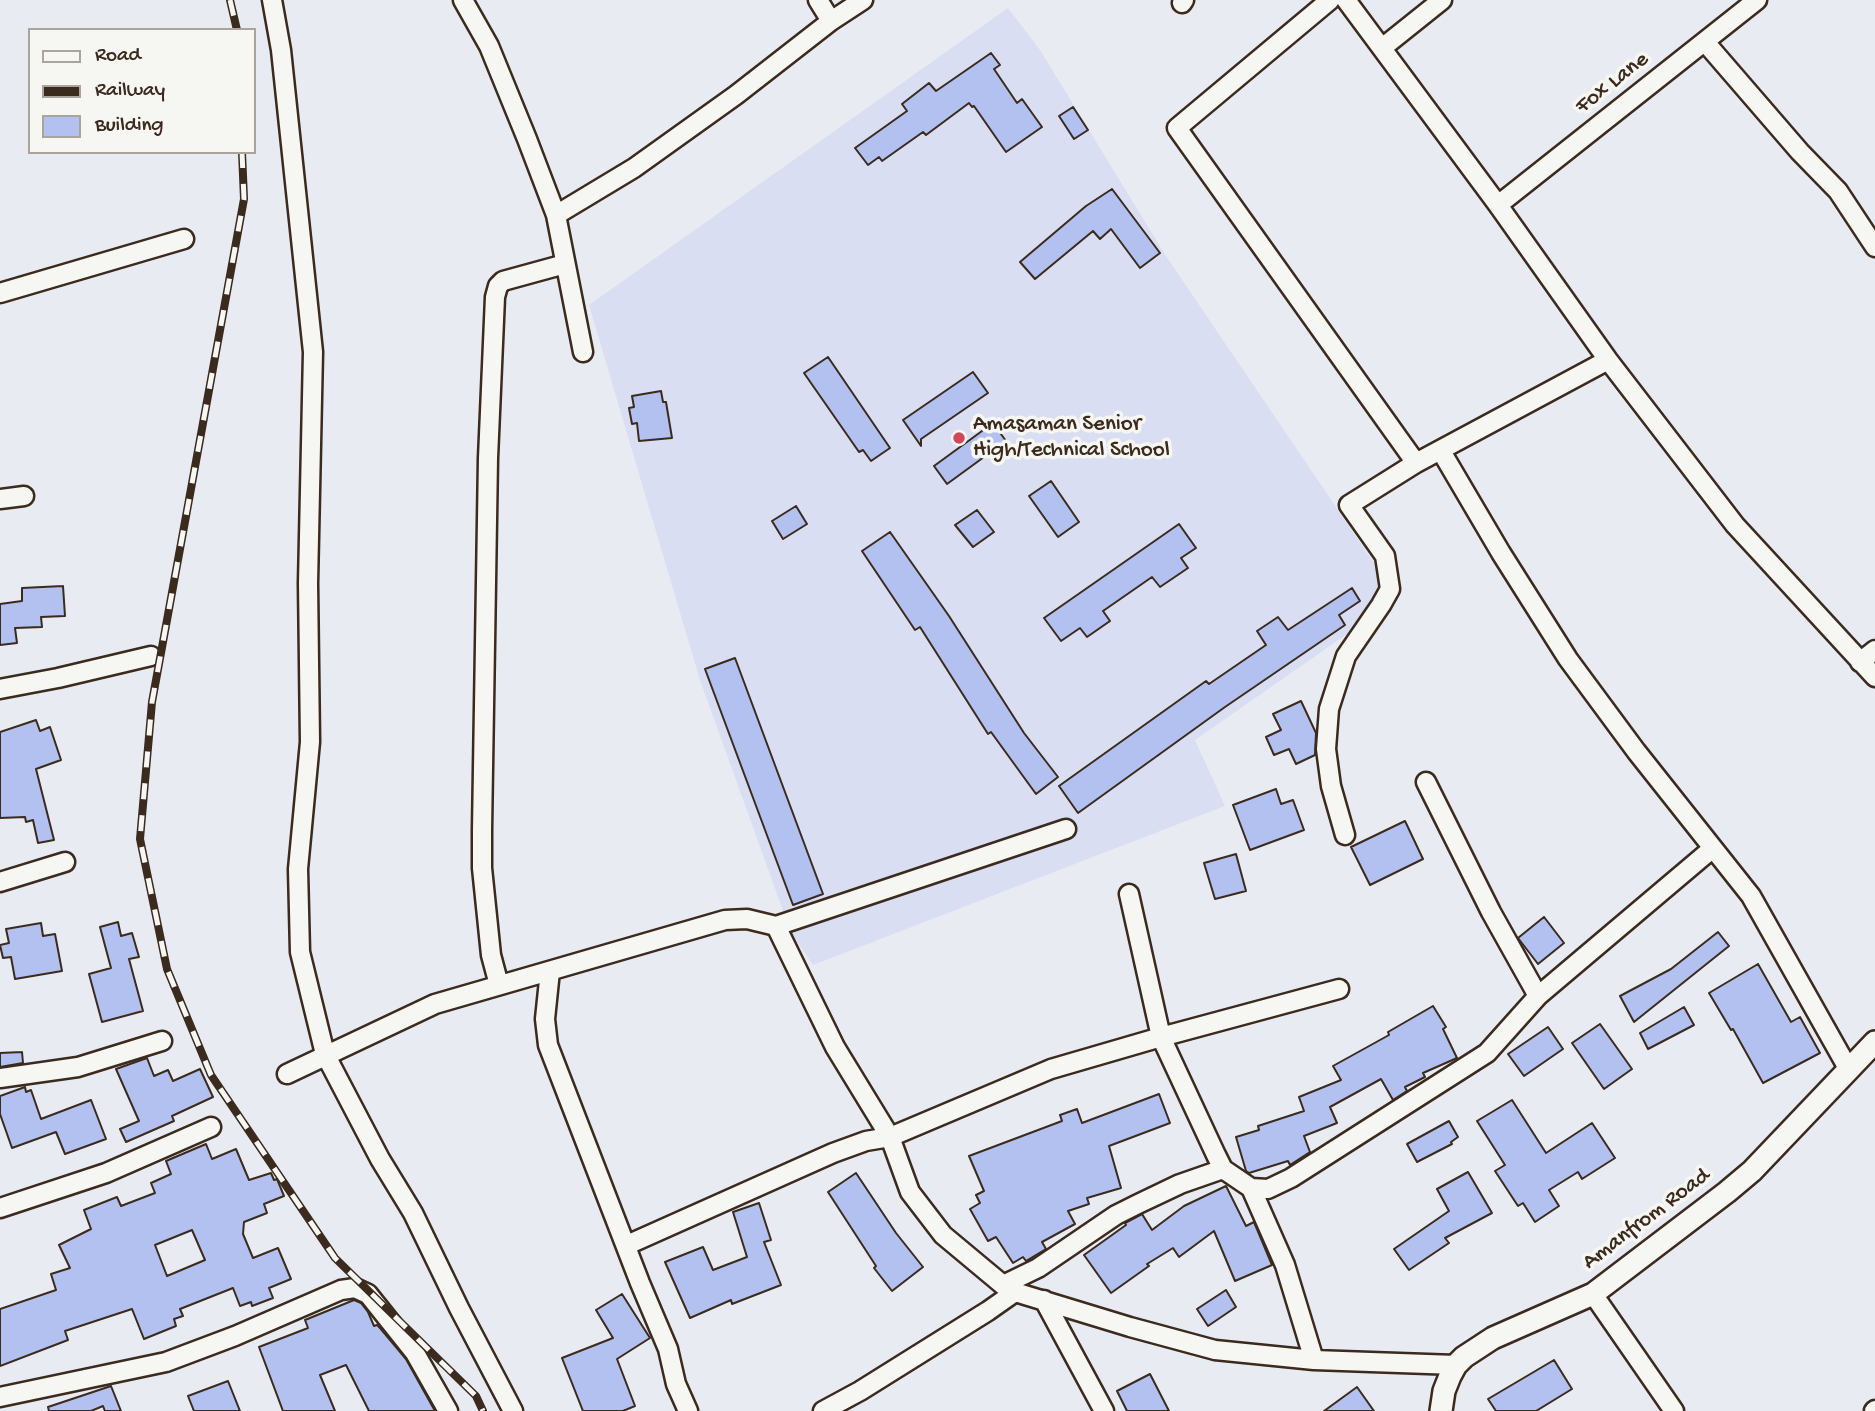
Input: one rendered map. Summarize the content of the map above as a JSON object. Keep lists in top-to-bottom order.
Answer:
{
  "streets": {
    "street": ["Fox Lane", "Amanfrom Road"]
  },
  "places": ["Amasaman Senior High/Technical School"],
  "legend": ["Road", "Railway", "Building"]
}
